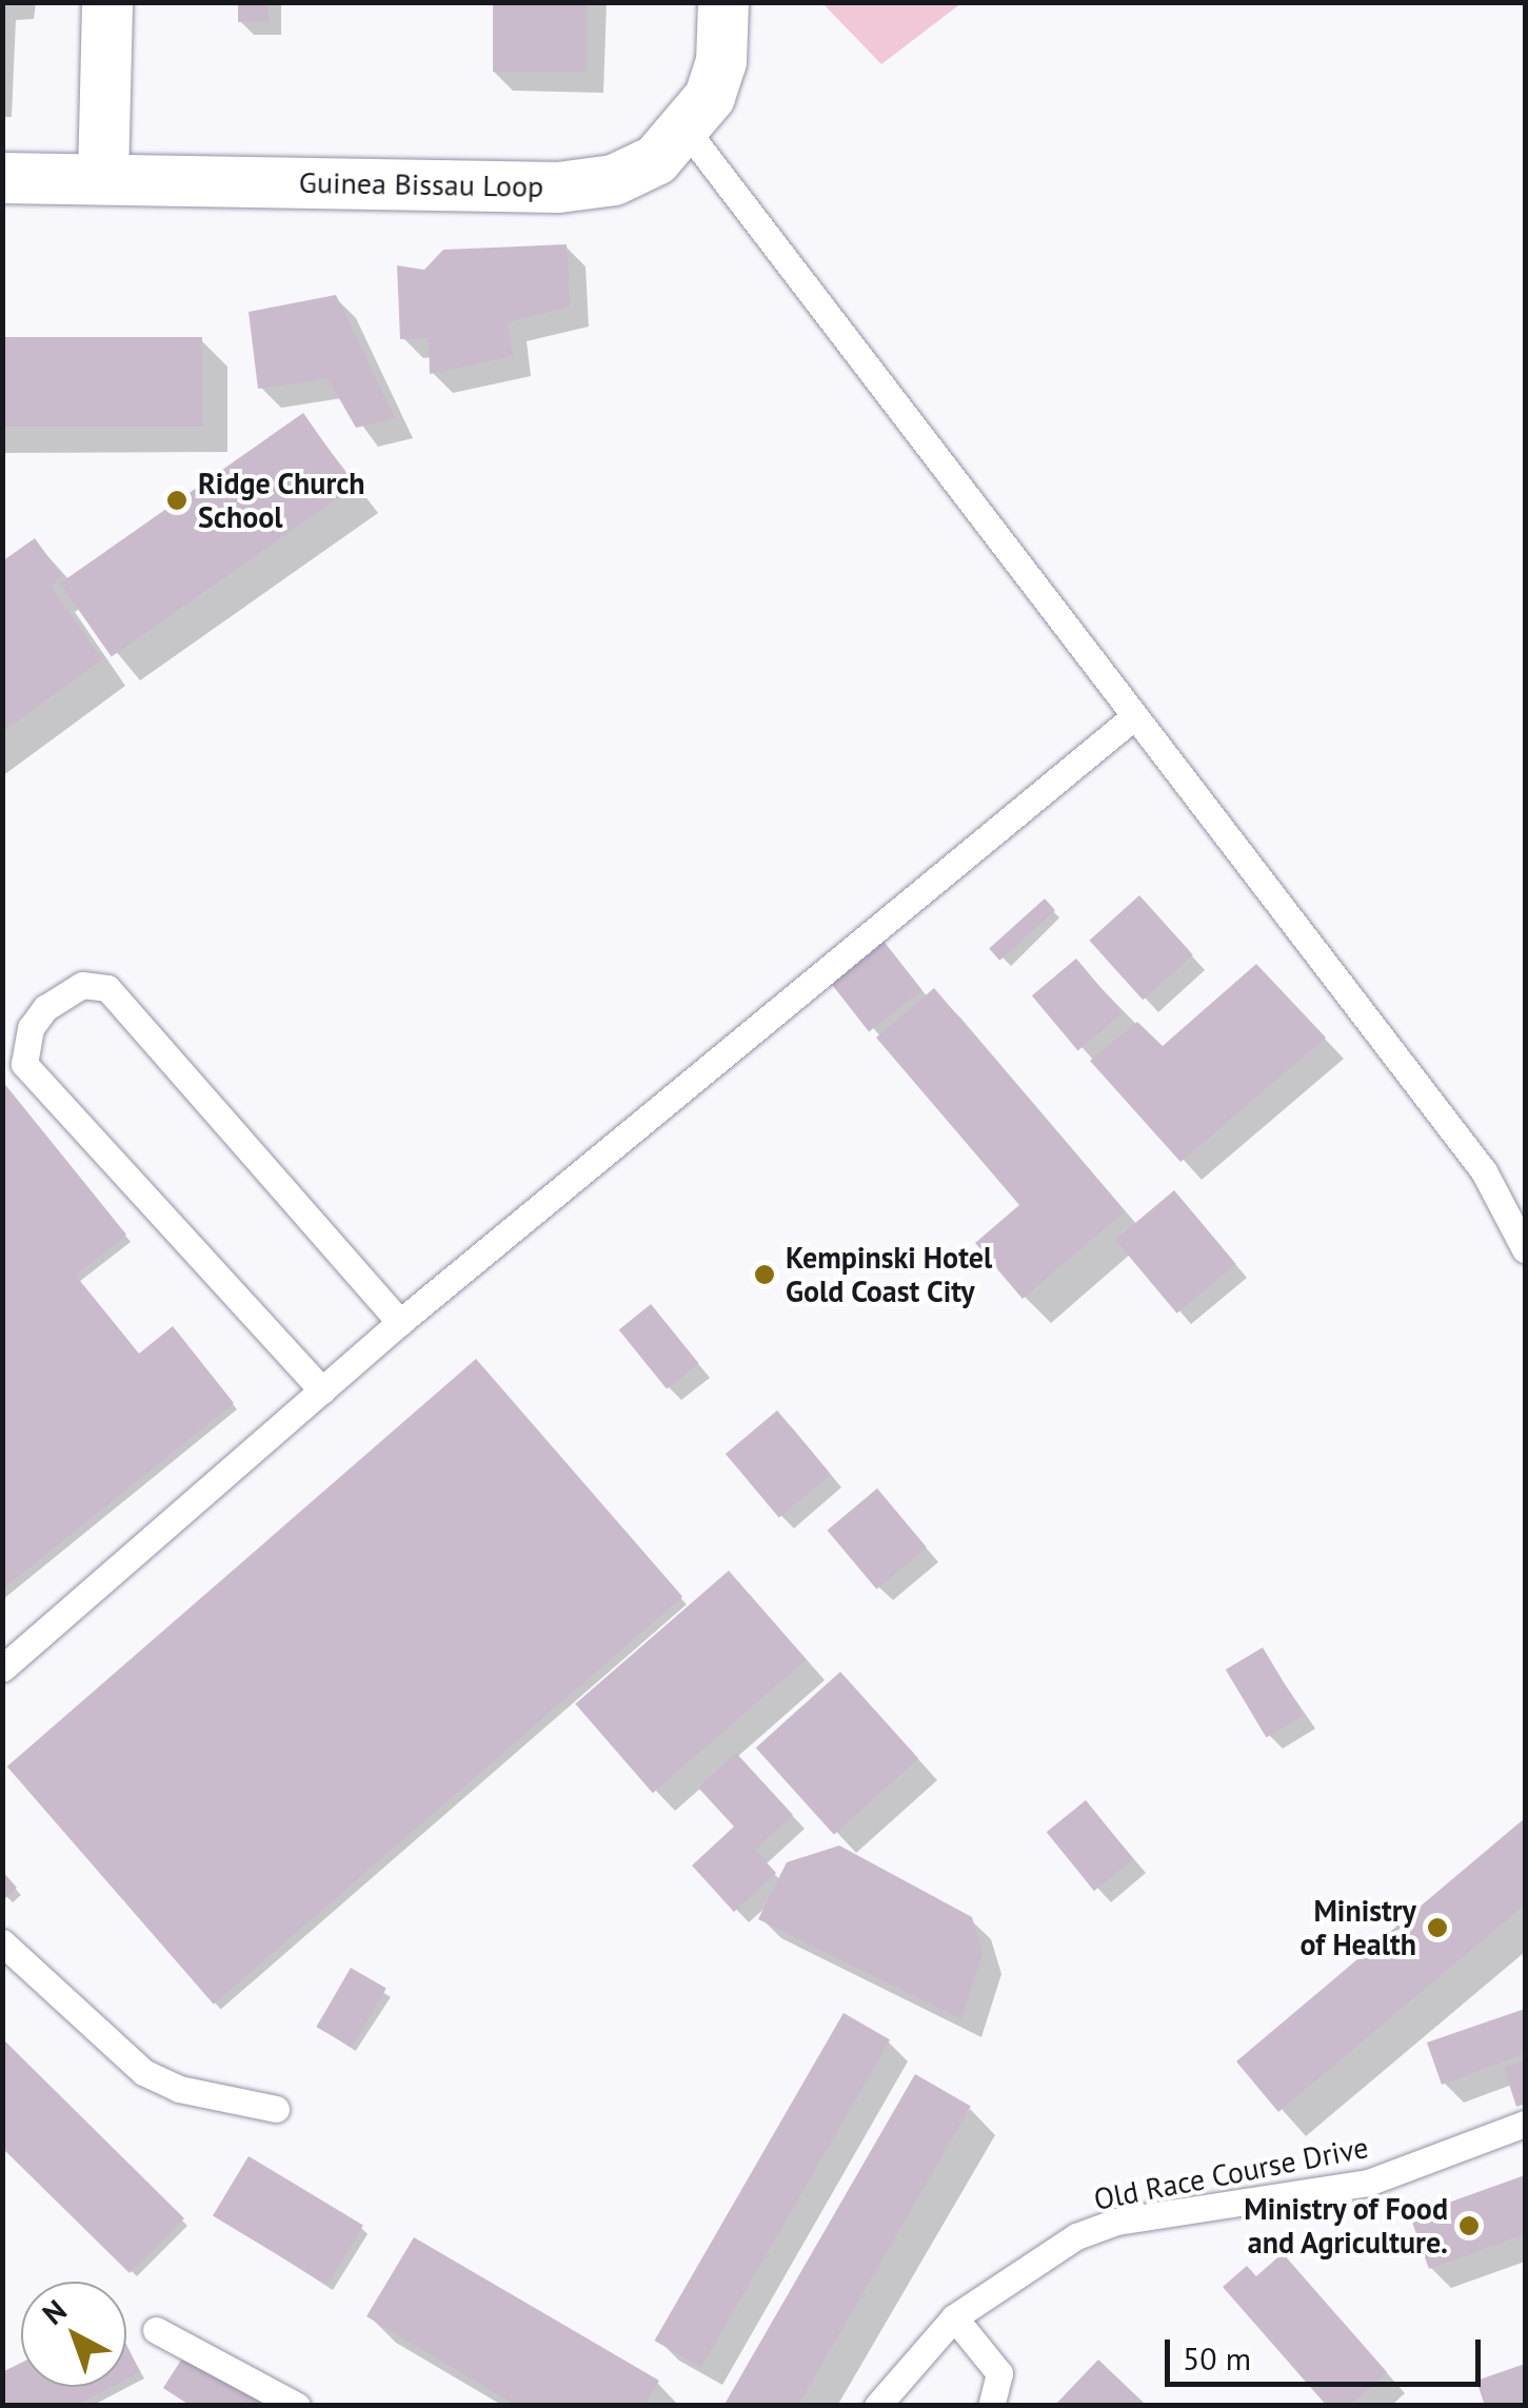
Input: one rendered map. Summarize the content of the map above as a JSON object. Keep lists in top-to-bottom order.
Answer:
{
  "streets": {
    "street": ["Guinea Bissau Loop"],
    "lane": ["Old Race Course Drive"]
  },
  "places": [
    "Ridge Church School",
    "Kempinski Hotel Gold Coast City",
    "Ministry of Health",
    "Ministry of Food and Agriculture."
  ],
  "scale_bar": "50 m",
  "north": "top left"
}
